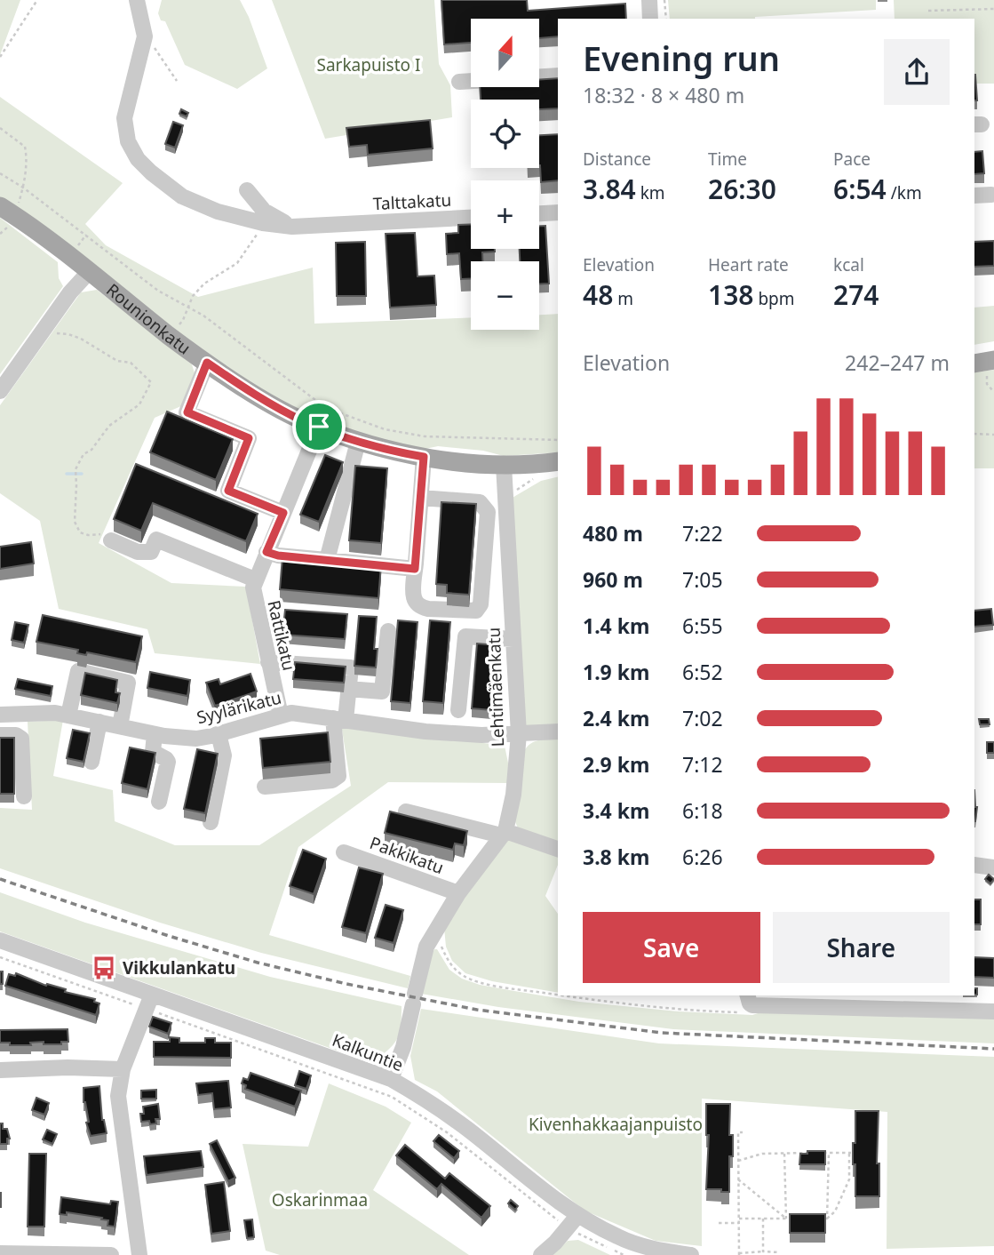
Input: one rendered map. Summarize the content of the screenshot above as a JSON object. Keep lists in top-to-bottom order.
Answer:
{
  "streets": {
    "main road": ["Rounionkatu"],
    "street": [
      "Talttakatu",
      "Rattikatu",
      "Lehtimäenkatu",
      "Syylärikatu",
      "Pakkikatu",
      "Kalkuntie"
    ]
  },
  "crossings": [
    ["Rounionkatu", "Rattikatu"],
    ["Rounionkatu", "Lehtimäenkatu"],
    ["Rattikatu", "Syylärikatu"],
    ["Lehtimäenkatu", "Syylärikatu"],
    ["Lehtimäenkatu", "Pakkikatu"],
    ["Lehtimäenkatu", "Kalkuntie"]
  ],
  "parks": ["Sarkapuisto I", "Kivenhakkaajanpuisto", "Oskarinmaa"],
  "places": {
    "bus stop": ["Vikkulankatu"]
  },
  "north": "top",
  "page": {
    "map_buttons": ["+", "−"],
    "heading": ["Evening run", "18:32 · 8 × 480 m"],
    "stats": [
      ["Distance", "3.84 km"],
      ["Time", "26:30"],
      ["Pace", "6:54 /km"],
      ["Elevation", "48 m"],
      ["Heart rate", "138 bpm"],
      ["kcal", "274"]
    ],
    "chart": ["Elevation", "242–247 m"],
    "list": [
      {
        "name": "480 m",
        "note": "7:22"
      },
      {
        "name": "960 m",
        "note": "7:05"
      },
      {
        "name": "1.4 km",
        "note": "6:55"
      },
      {
        "name": "1.9 km",
        "note": "6:52"
      },
      {
        "name": "2.4 km",
        "note": "7:02"
      },
      {
        "name": "2.9 km",
        "note": "7:12"
      },
      {
        "name": "3.4 km",
        "note": "6:18"
      },
      {
        "name": "3.8 km",
        "note": "6:26"
      }
    ],
    "buttons": ["Save", "Share"]
  }
}
